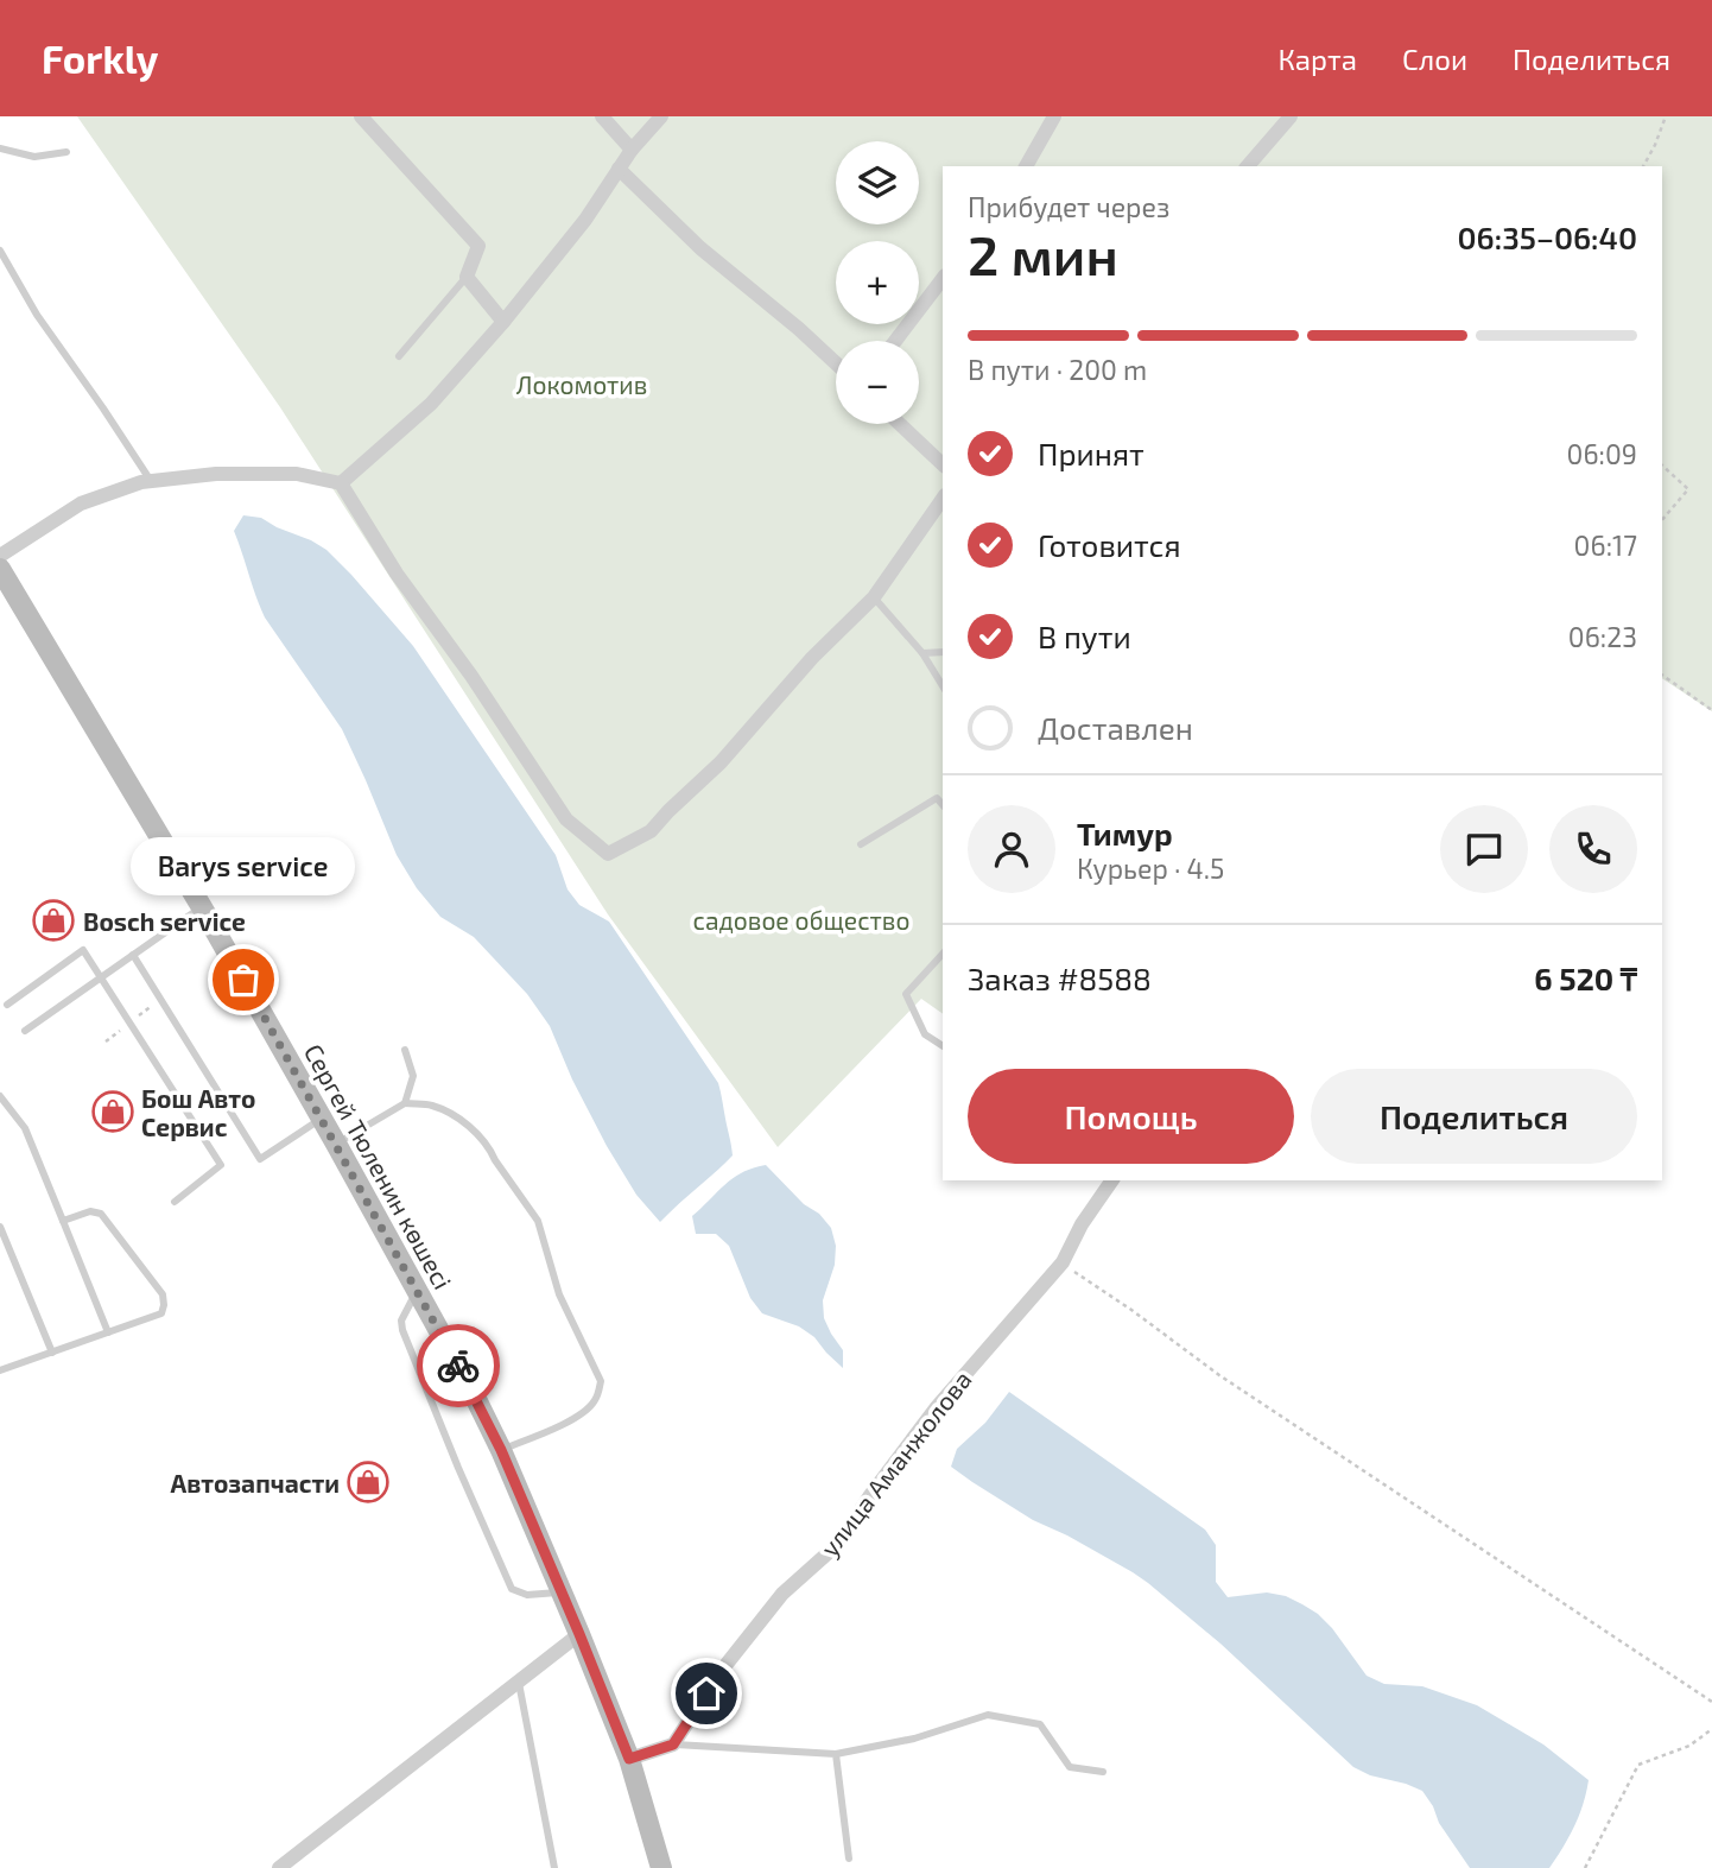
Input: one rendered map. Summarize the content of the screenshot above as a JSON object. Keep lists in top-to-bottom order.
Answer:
{
  "streets": {
    "main road": ["Сергей Тюленин көшесі"],
    "street": ["улица Аманжолова"]
  },
  "parks": ["Локомотив", "садовое общество"],
  "places": {
    "shop": ["Bosch service", "Бош Авто Сервис", "Автозапчасти"],
    "other": ["Barys service"]
  },
  "page": {
    "header": "Forkly",
    "nav": ["Карта", "Слои", "Поделиться"],
    "map_buttons": ["+", "−"],
    "heading": ["2 мин", "Прибудет через", "06:35–06:40"],
    "panel": [
      "Тимур",
      "Курьер · 4.5",
      "Заказ #8588",
      "6 520 ₸"
    ],
    "bar": "В пути · 200 m",
    "list": [
      ["Принят", "06:09"],
      ["Готовится", "06:17"],
      ["В пути", "06:23"],
      "Доставлен"
    ],
    "bubble": "Barys service",
    "buttons": ["Помощь", "Поделиться"]
  }
}
